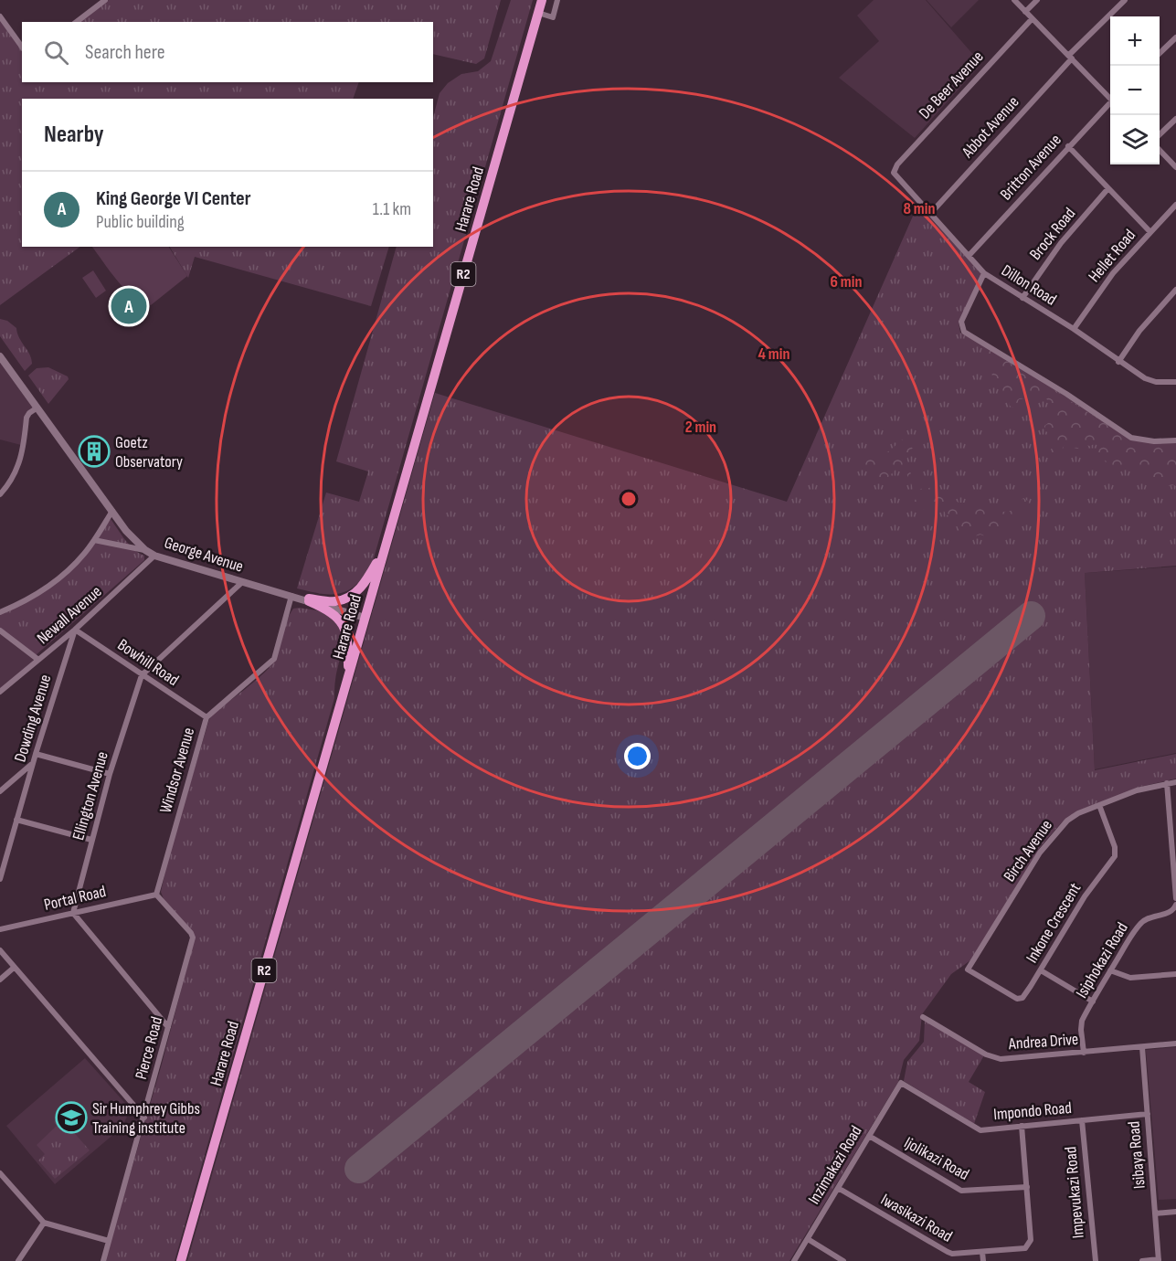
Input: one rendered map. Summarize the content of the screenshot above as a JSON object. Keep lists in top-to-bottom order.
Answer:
{
  "streets": {
    "highway": ["Harare Road", "R2"],
    "main road": ["George Avenue"],
    "street": [
      "De Beer Avenue",
      "Abbot Avenue",
      "Britton Avenue",
      "Brock Road",
      "Hellet Road",
      "Dillon Road",
      "Newall Avenue",
      "Bowhill Road",
      "Dowding Avenue",
      "Windsor Avenue",
      "Ellington Avenue",
      "Birch Avenue",
      "Portal Road",
      "Inkone Crescent",
      "Isiphokazi Road",
      "Andrea Drive",
      "Pierce Road",
      "Impondo Road",
      "Isibaya Road",
      "Ijolikazi Road",
      "Inzimakazi Road",
      "Impevukazi Road",
      "Iwasikazi Road"
    ]
  },
  "crossings": [
    ["De Beer Avenue", "Dillon Road"],
    ["Abbot Avenue", "Dillon Road"],
    ["Britton Avenue", "Dillon Road"],
    ["Harare Road", "George Avenue"],
    ["Brock Road", "Dillon Road"],
    ["Hellet Road", "Dillon Road"],
    ["George Avenue", "Newall Avenue"],
    ["George Avenue", "Windsor Avenue"],
    ["George Avenue", "Ellington Avenue"],
    ["Newall Avenue", "Bowhill Road"],
    ["Newall Avenue", "Dowding Avenue"],
    ["Bowhill Road", "Dowding Avenue"],
    ["Bowhill Road", "Windsor Avenue"],
    ["Bowhill Road", "Ellington Avenue"],
    ["Windsor Avenue", "Portal Road"],
    ["Windsor Avenue", "Pierce Road"],
    ["Ellington Avenue", "Portal Road"],
    ["Birch Avenue", "Inkone Crescent"],
    ["Portal Road", "Pierce Road"],
    ["Isiphokazi Road", "Andrea Drive"],
    ["Andrea Drive", "Isibaya Road"],
    ["Impondo Road", "Isibaya Road"],
    ["Impondo Road", "Inzimakazi Road"],
    ["Impondo Road", "Impevukazi Road"],
    ["Impondo Road", "Iwasikazi Road"],
    ["Ijolikazi Road", "Inzimakazi Road"],
    ["Ijolikazi Road", "Iwasikazi Road"],
    ["Inzimakazi Road", "Iwasikazi Road"]
  ],
  "places": {
    "building": ["Goetz Observatory"],
    "school or university": ["Sir Humphrey Gibbs Training institute"]
  },
  "page": {
    "map_buttons": ["+", "−"],
    "search": "Search here",
    "heading": "Nearby",
    "list": [
      {
        "mark": "A",
        "name": "King George VI Center",
        "note": "Public building",
        "value": "1.1 km"
      }
    ],
    "pins": "A"
  },
  "rings": [
    "8 min",
    "6 min",
    "4 min",
    "2 min"
  ]
}
